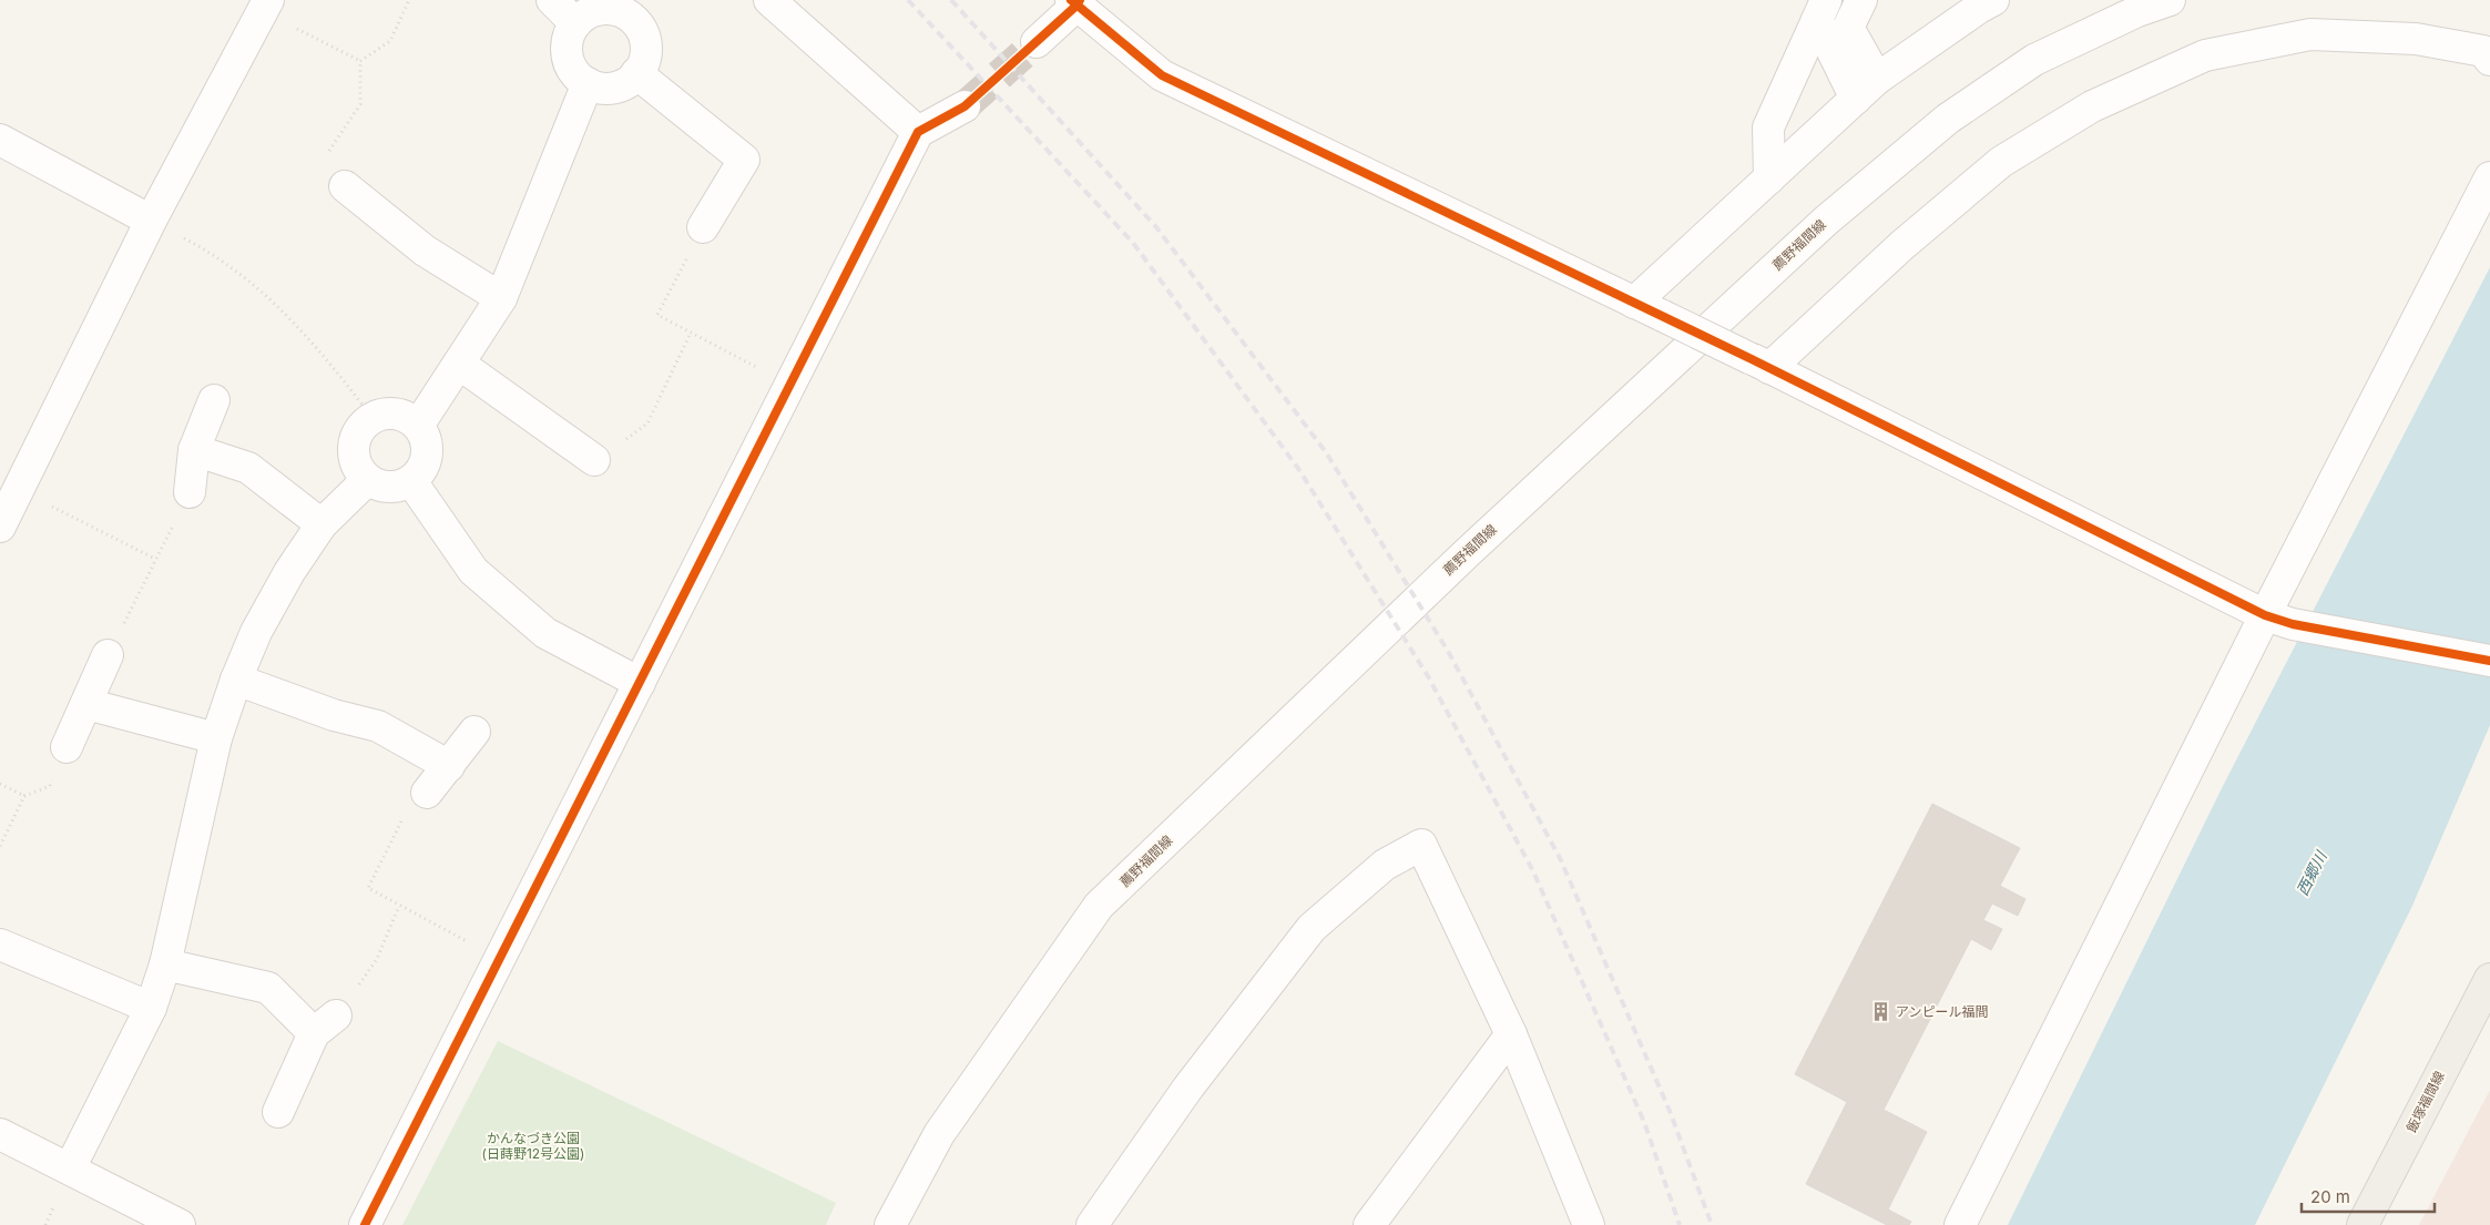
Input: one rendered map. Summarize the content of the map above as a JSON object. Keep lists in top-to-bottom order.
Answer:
{
  "streets": {
    "main road": ["飯塚福間線"],
    "street": ["薦野福間線"]
  },
  "water": ["西郷川"],
  "parks": ["かんなづき公園 (日蒔野12号公園)"],
  "places": {
    "building": ["アンピール福間"]
  },
  "scale_bar": "20 m"
}
